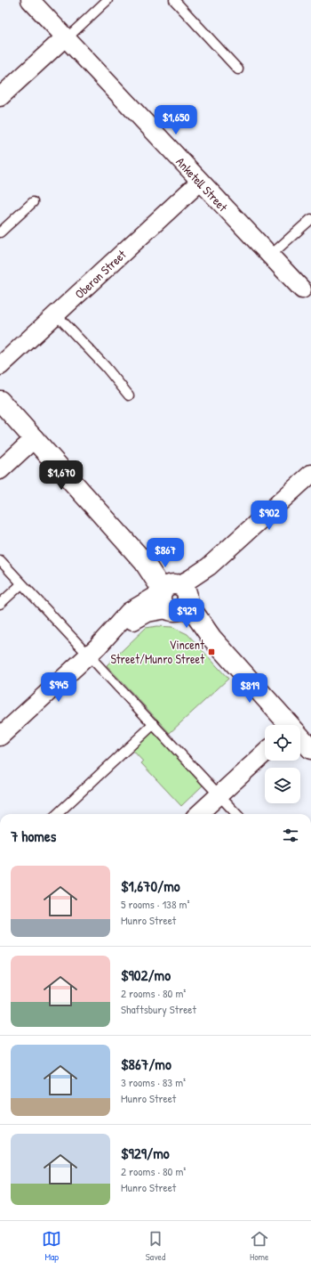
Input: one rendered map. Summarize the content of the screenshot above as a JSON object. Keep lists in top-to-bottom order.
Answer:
{
  "streets": {
    "street": ["Anketell Street", "Oberon Street"]
  },
  "crossings": [
    ["Anketell Street", "Oberon Street"]
  ],
  "places": {
    "transit": ["Vincent Street/Munro Street"]
  },
  "page": {
    "price": [
      "$1,650",
      "$1,670",
      "$902",
      "$867",
      "$929",
      "$945",
      "$819"
    ],
    "heading": "7 homes",
    "list": [
      {
        "name": "$1,670/mo",
        "note": "5 rooms · 138 m² · Munro Street"
      },
      {
        "name": "$902/mo",
        "note": "2 rooms · 80 m² · Shaftsbury Street"
      },
      {
        "name": "$867/mo",
        "note": "3 rooms · 83 m² · Munro Street"
      },
      {
        "name": "$929/mo",
        "note": "2 rooms · 80 m² · Munro Street"
      }
    ],
    "tabs": ["Map", "Saved", "Home"]
  }
}
